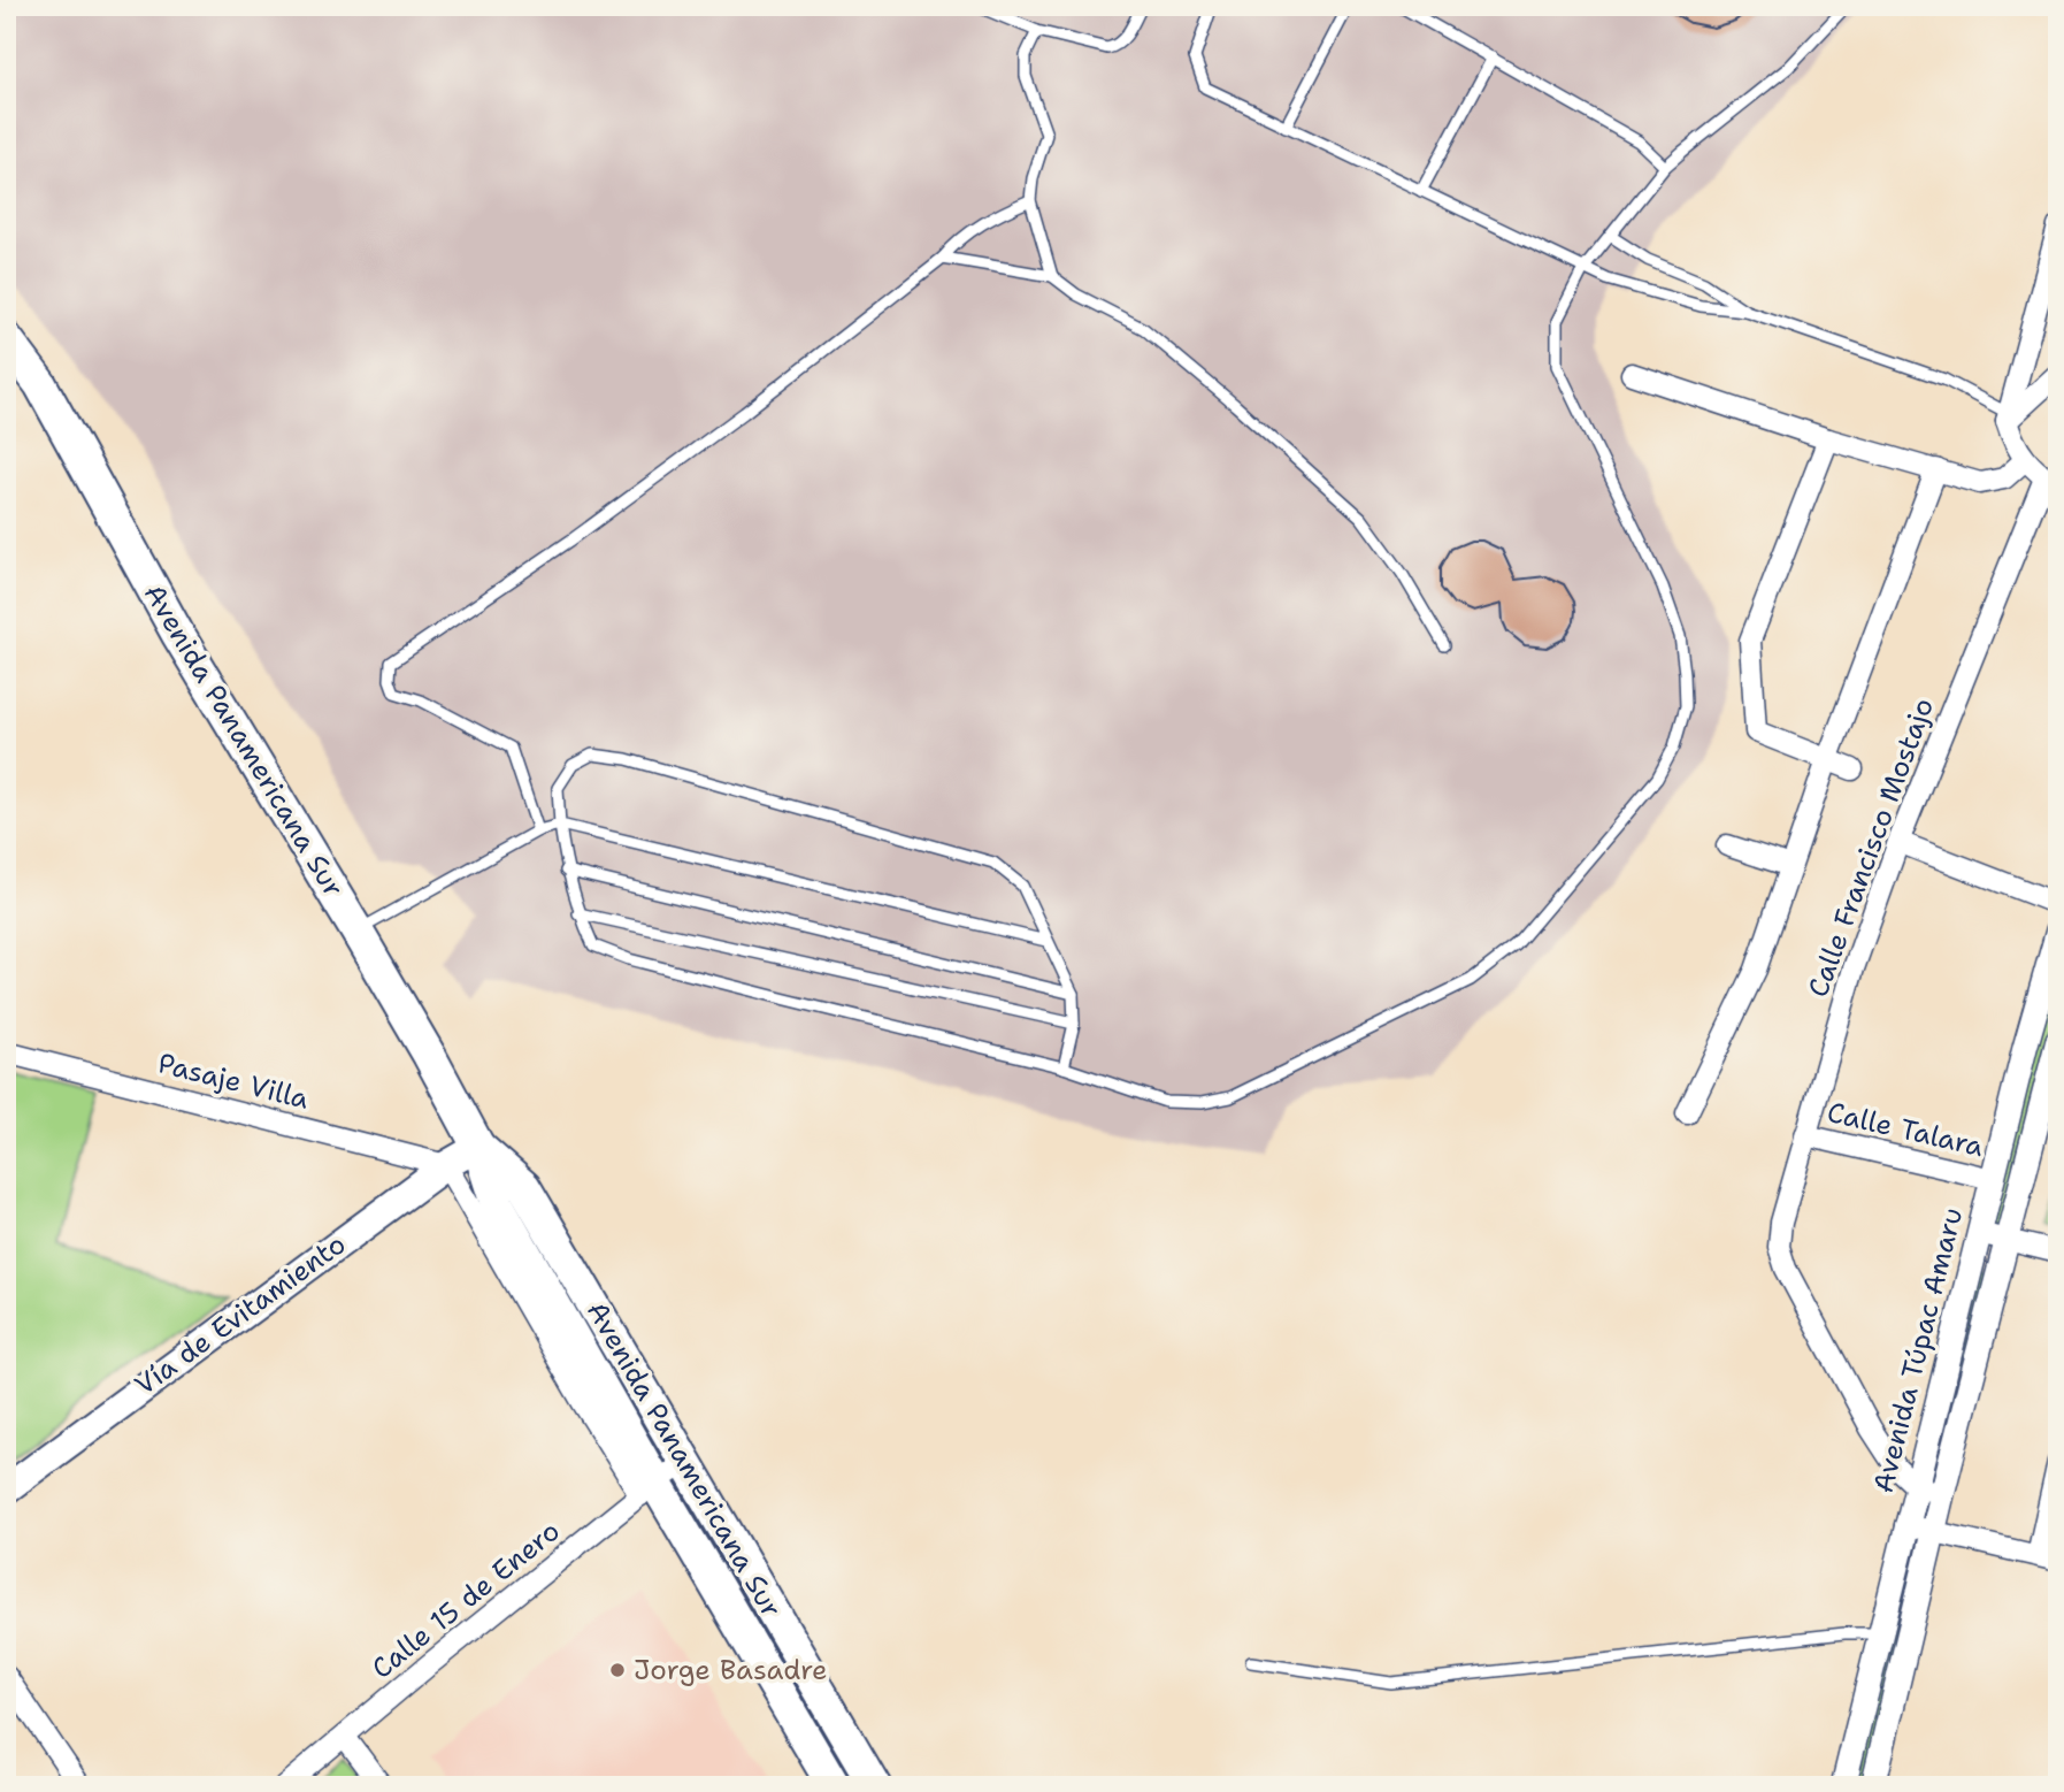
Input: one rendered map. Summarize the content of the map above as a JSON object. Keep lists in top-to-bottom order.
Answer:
{
  "streets": {
    "main road": ["Avenida Panamericana Sur", "Vía de Evitamiento"],
    "street": [
      "Calle Francisco Mostajo",
      "Pasaje Villa",
      "Calle Talara",
      "Avenida Túpac Amaru",
      "Calle 15 de Enero"
    ]
  },
  "crossings": [
    ["Avenida Panamericana Sur", "Pasaje Villa"],
    ["Avenida Panamericana Sur", "Vía de Evitamiento"],
    ["Avenida Panamericana Sur", "Calle 15 de Enero"],
    ["Calle Francisco Mostajo", "Calle Talara"],
    ["Calle Francisco Mostajo", "Avenida Túpac Amaru"],
    ["Pasaje Villa", "Vía de Evitamiento"],
    ["Calle Talara", "Avenida Túpac Amaru"]
  ],
  "places": ["Jorge Basadre"]
}
